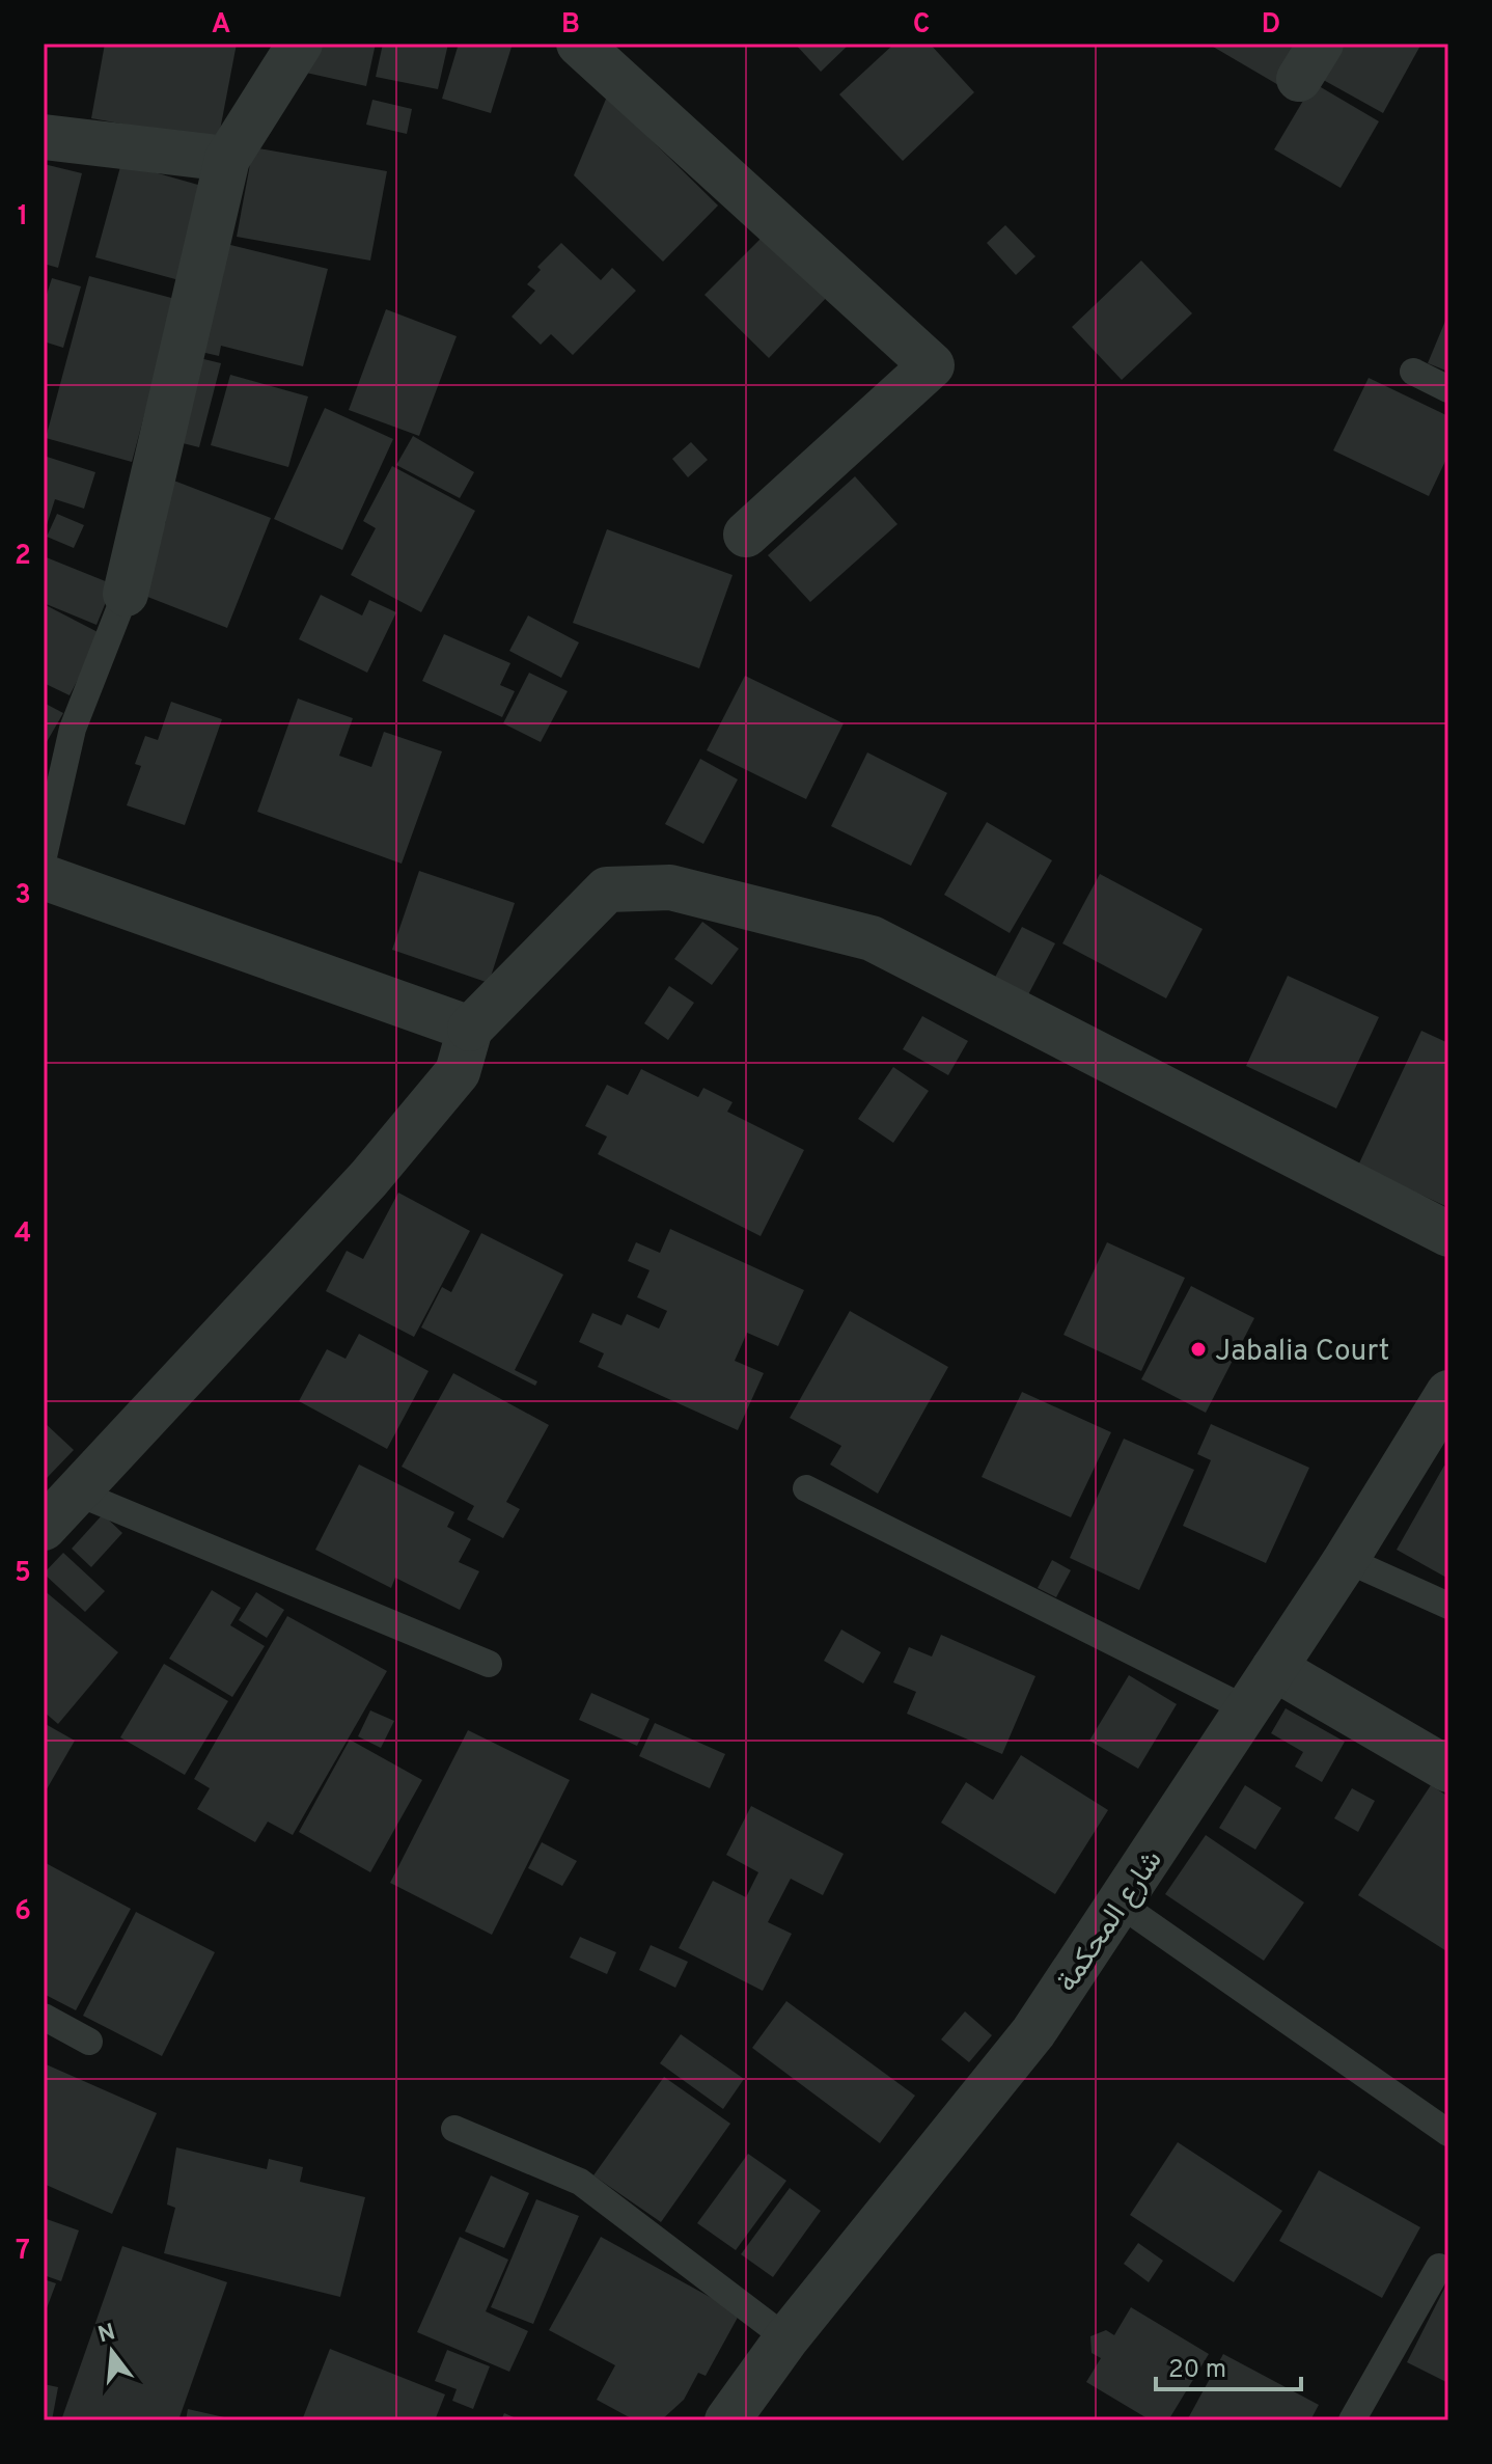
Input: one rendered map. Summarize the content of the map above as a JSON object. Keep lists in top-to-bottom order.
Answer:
{
  "streets": {
    "street": ["شارع المحكمة"]
  },
  "places": ["Jabalia Court"],
  "scale_bar": "20 m",
  "north": "top",
  "grid": {
    "columns": [
      "A",
      "B",
      "C",
      "D"
    ],
    "rows": [
      "1",
      "2",
      "3",
      "4",
      "5",
      "6",
      "7"
    ]
  }
}
